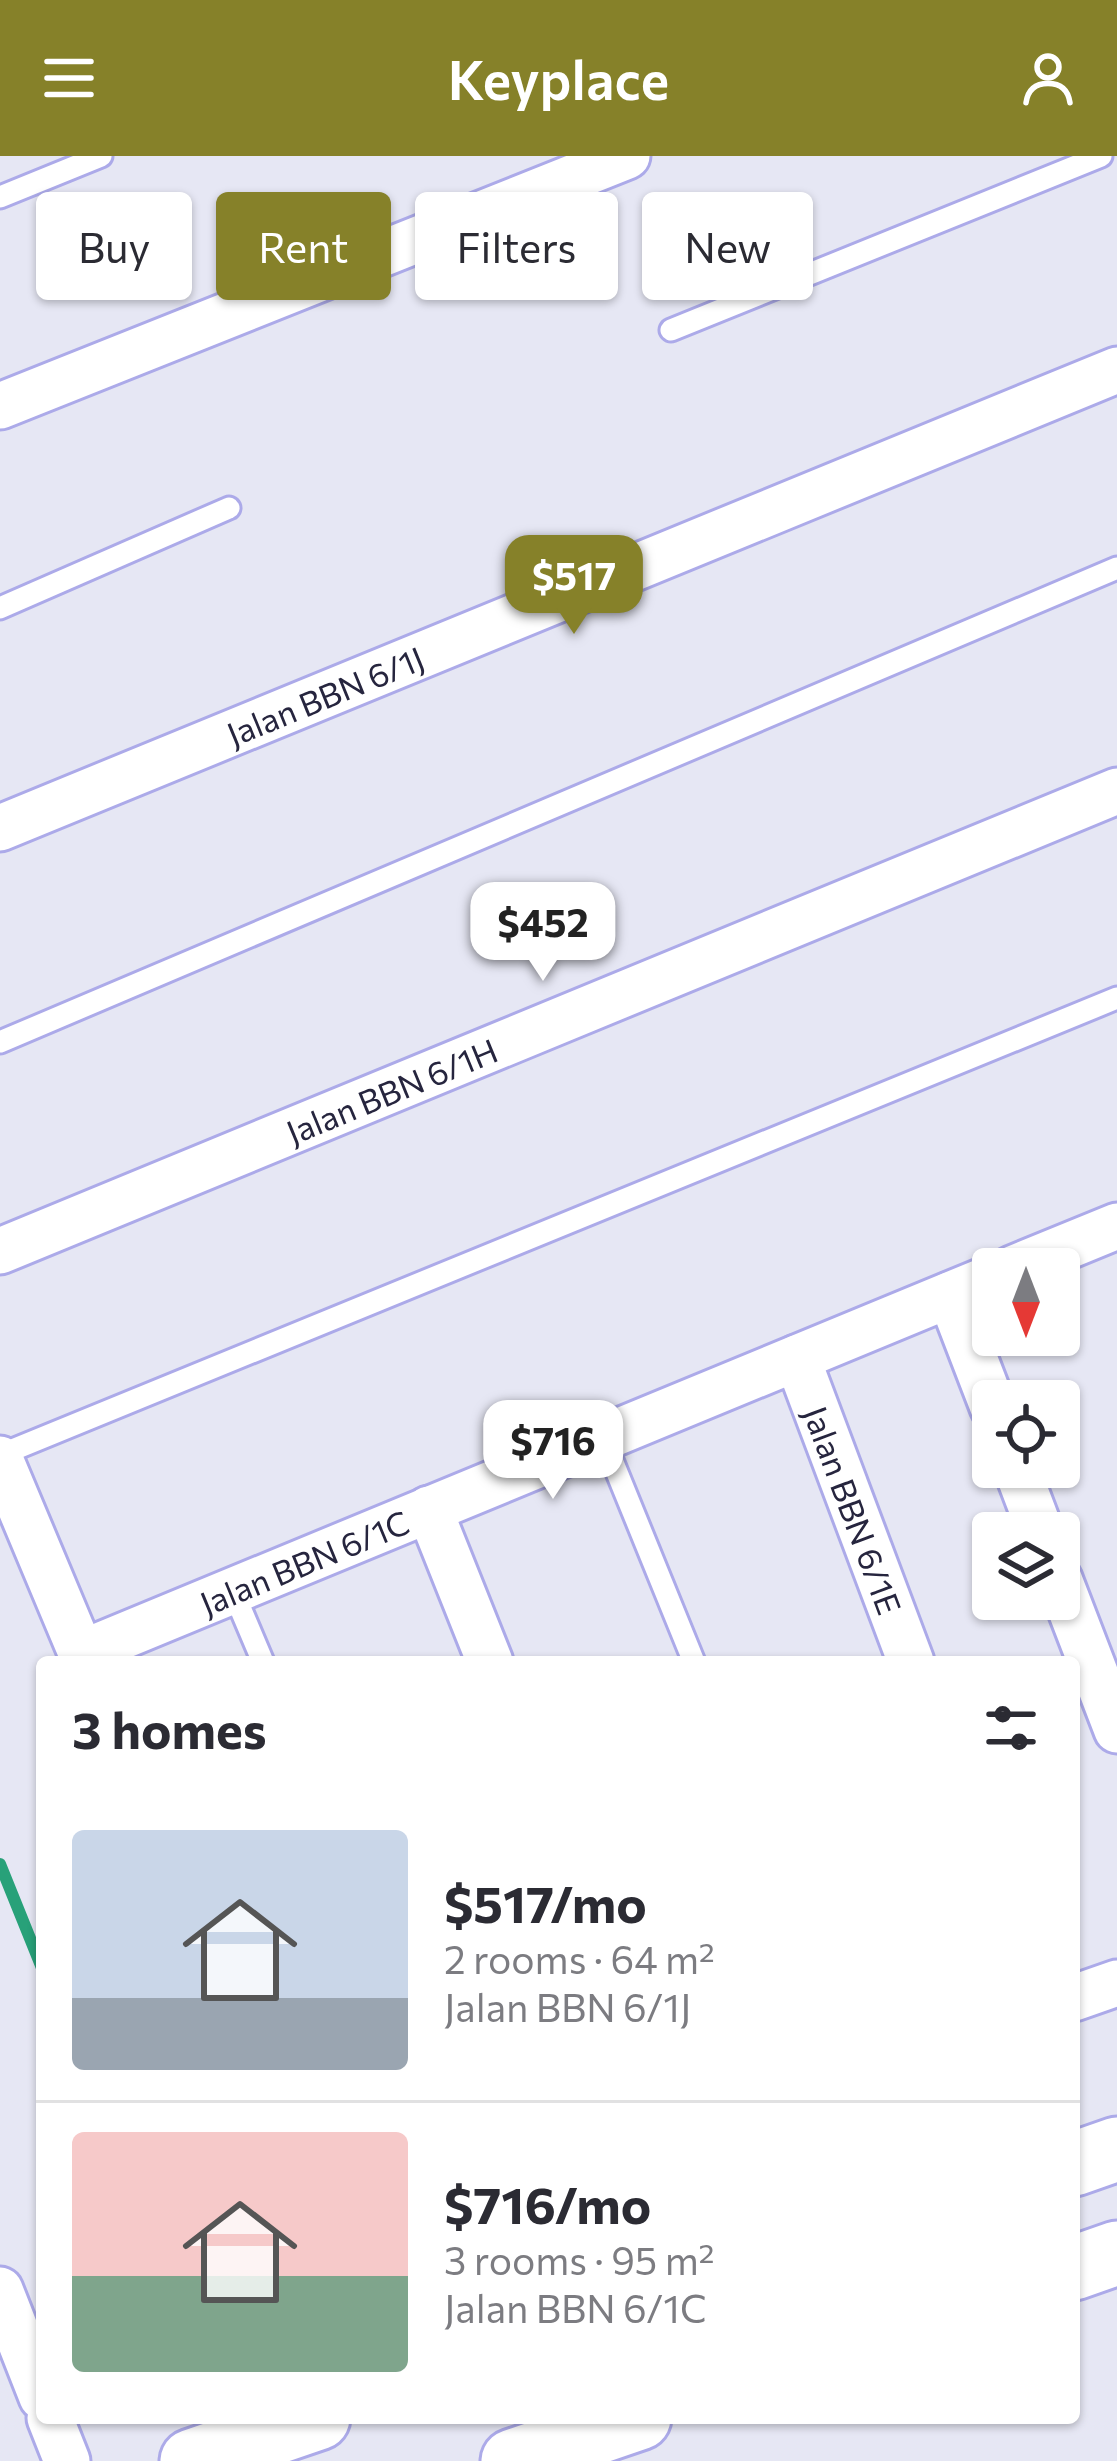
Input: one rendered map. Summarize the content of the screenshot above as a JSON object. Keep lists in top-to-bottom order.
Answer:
{
  "streets": {
    "street": [
      "Jalan BBN 6/1J",
      "Jalan BBN 6/1H",
      "Jalan BBN 6/1E",
      "Jalan BBN 6/1C"
    ]
  },
  "crossings": [
    ["Jalan BBN 6/1E", "Jalan BBN 6/1C"]
  ],
  "north": "bottom",
  "page": {
    "header": "Keyplace",
    "chip": [
      "Buy",
      "Rent",
      "Filters",
      "New"
    ],
    "price": ["$517", "$452", "$716"],
    "heading": "3 homes",
    "list": [
      {
        "name": "$517/mo",
        "note": "2 rooms · 64 m² · Jalan BBN 6/1J"
      },
      {
        "name": "$716/mo",
        "note": "3 rooms · 95 m² · Jalan BBN 6/1C"
      }
    ]
  }
}
